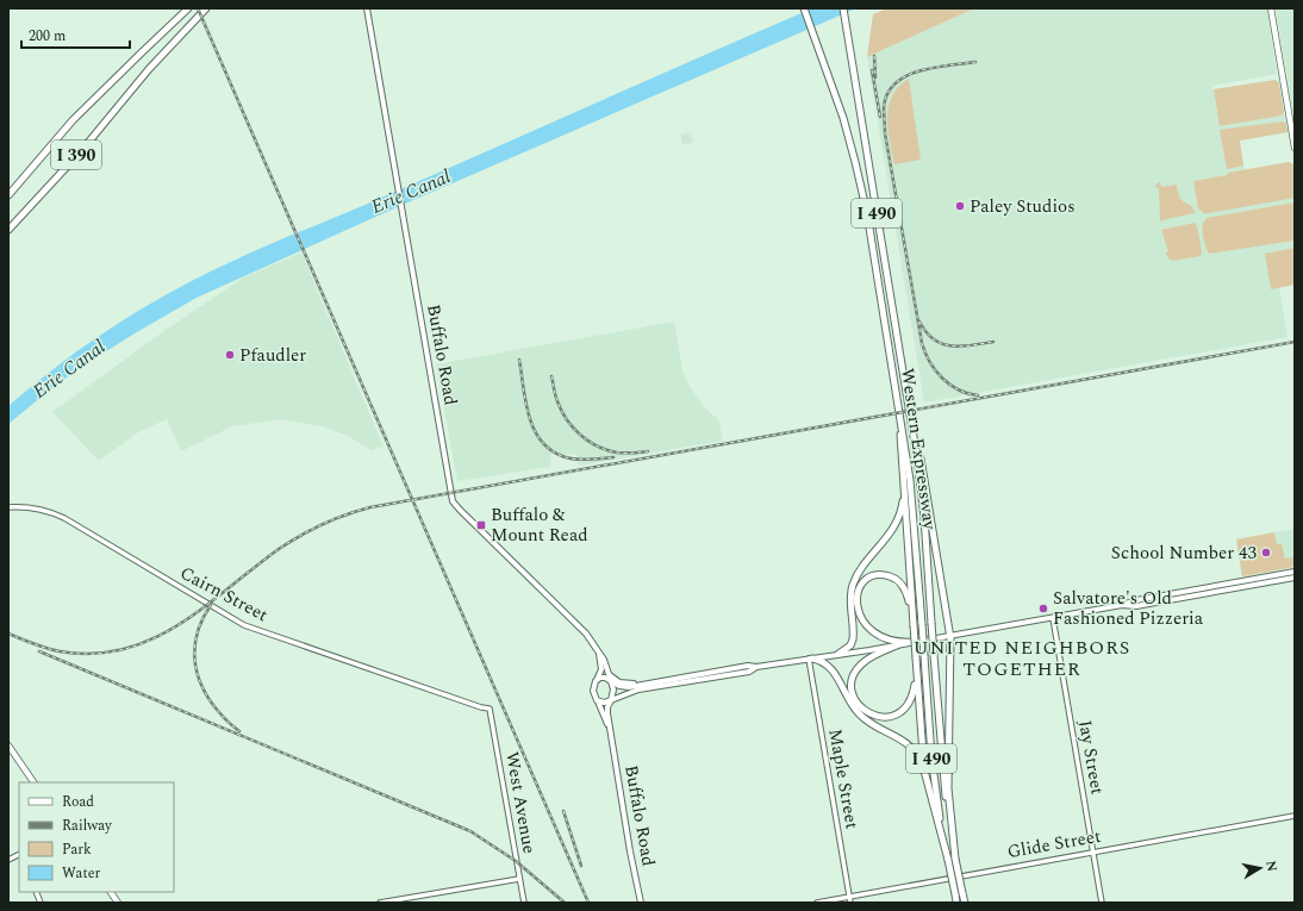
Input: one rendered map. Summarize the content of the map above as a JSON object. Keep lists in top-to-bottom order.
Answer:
{
  "streets": {
    "highway": ["I 390", "I 490", "Western Expressway"],
    "main road": ["Buffalo Road"],
    "street": [
      "Cairn Street",
      "Jay Street",
      "Maple Street",
      "West Avenue",
      "Glide Street"
    ]
  },
  "crossings": [
    ["Cairn Street", "West Avenue"],
    ["Jay Street", "Glide Street"],
    ["Maple Street", "Glide Street"]
  ],
  "districts": ["UNITED NEIGHBORS TOGETHER"],
  "water": ["Erie Canal"],
  "places": {
    "other": [
      "Paley Studios",
      "Pfaudler",
      "School Number 43",
      "Salvatore's Old Fashioned Pizzeria"
    ],
    "transit": ["Buffalo & Mount Read"]
  },
  "legend": [
    "Road",
    "Railway",
    "Park",
    "Water"
  ],
  "scale_bar": "200 m",
  "north": "right"
}
